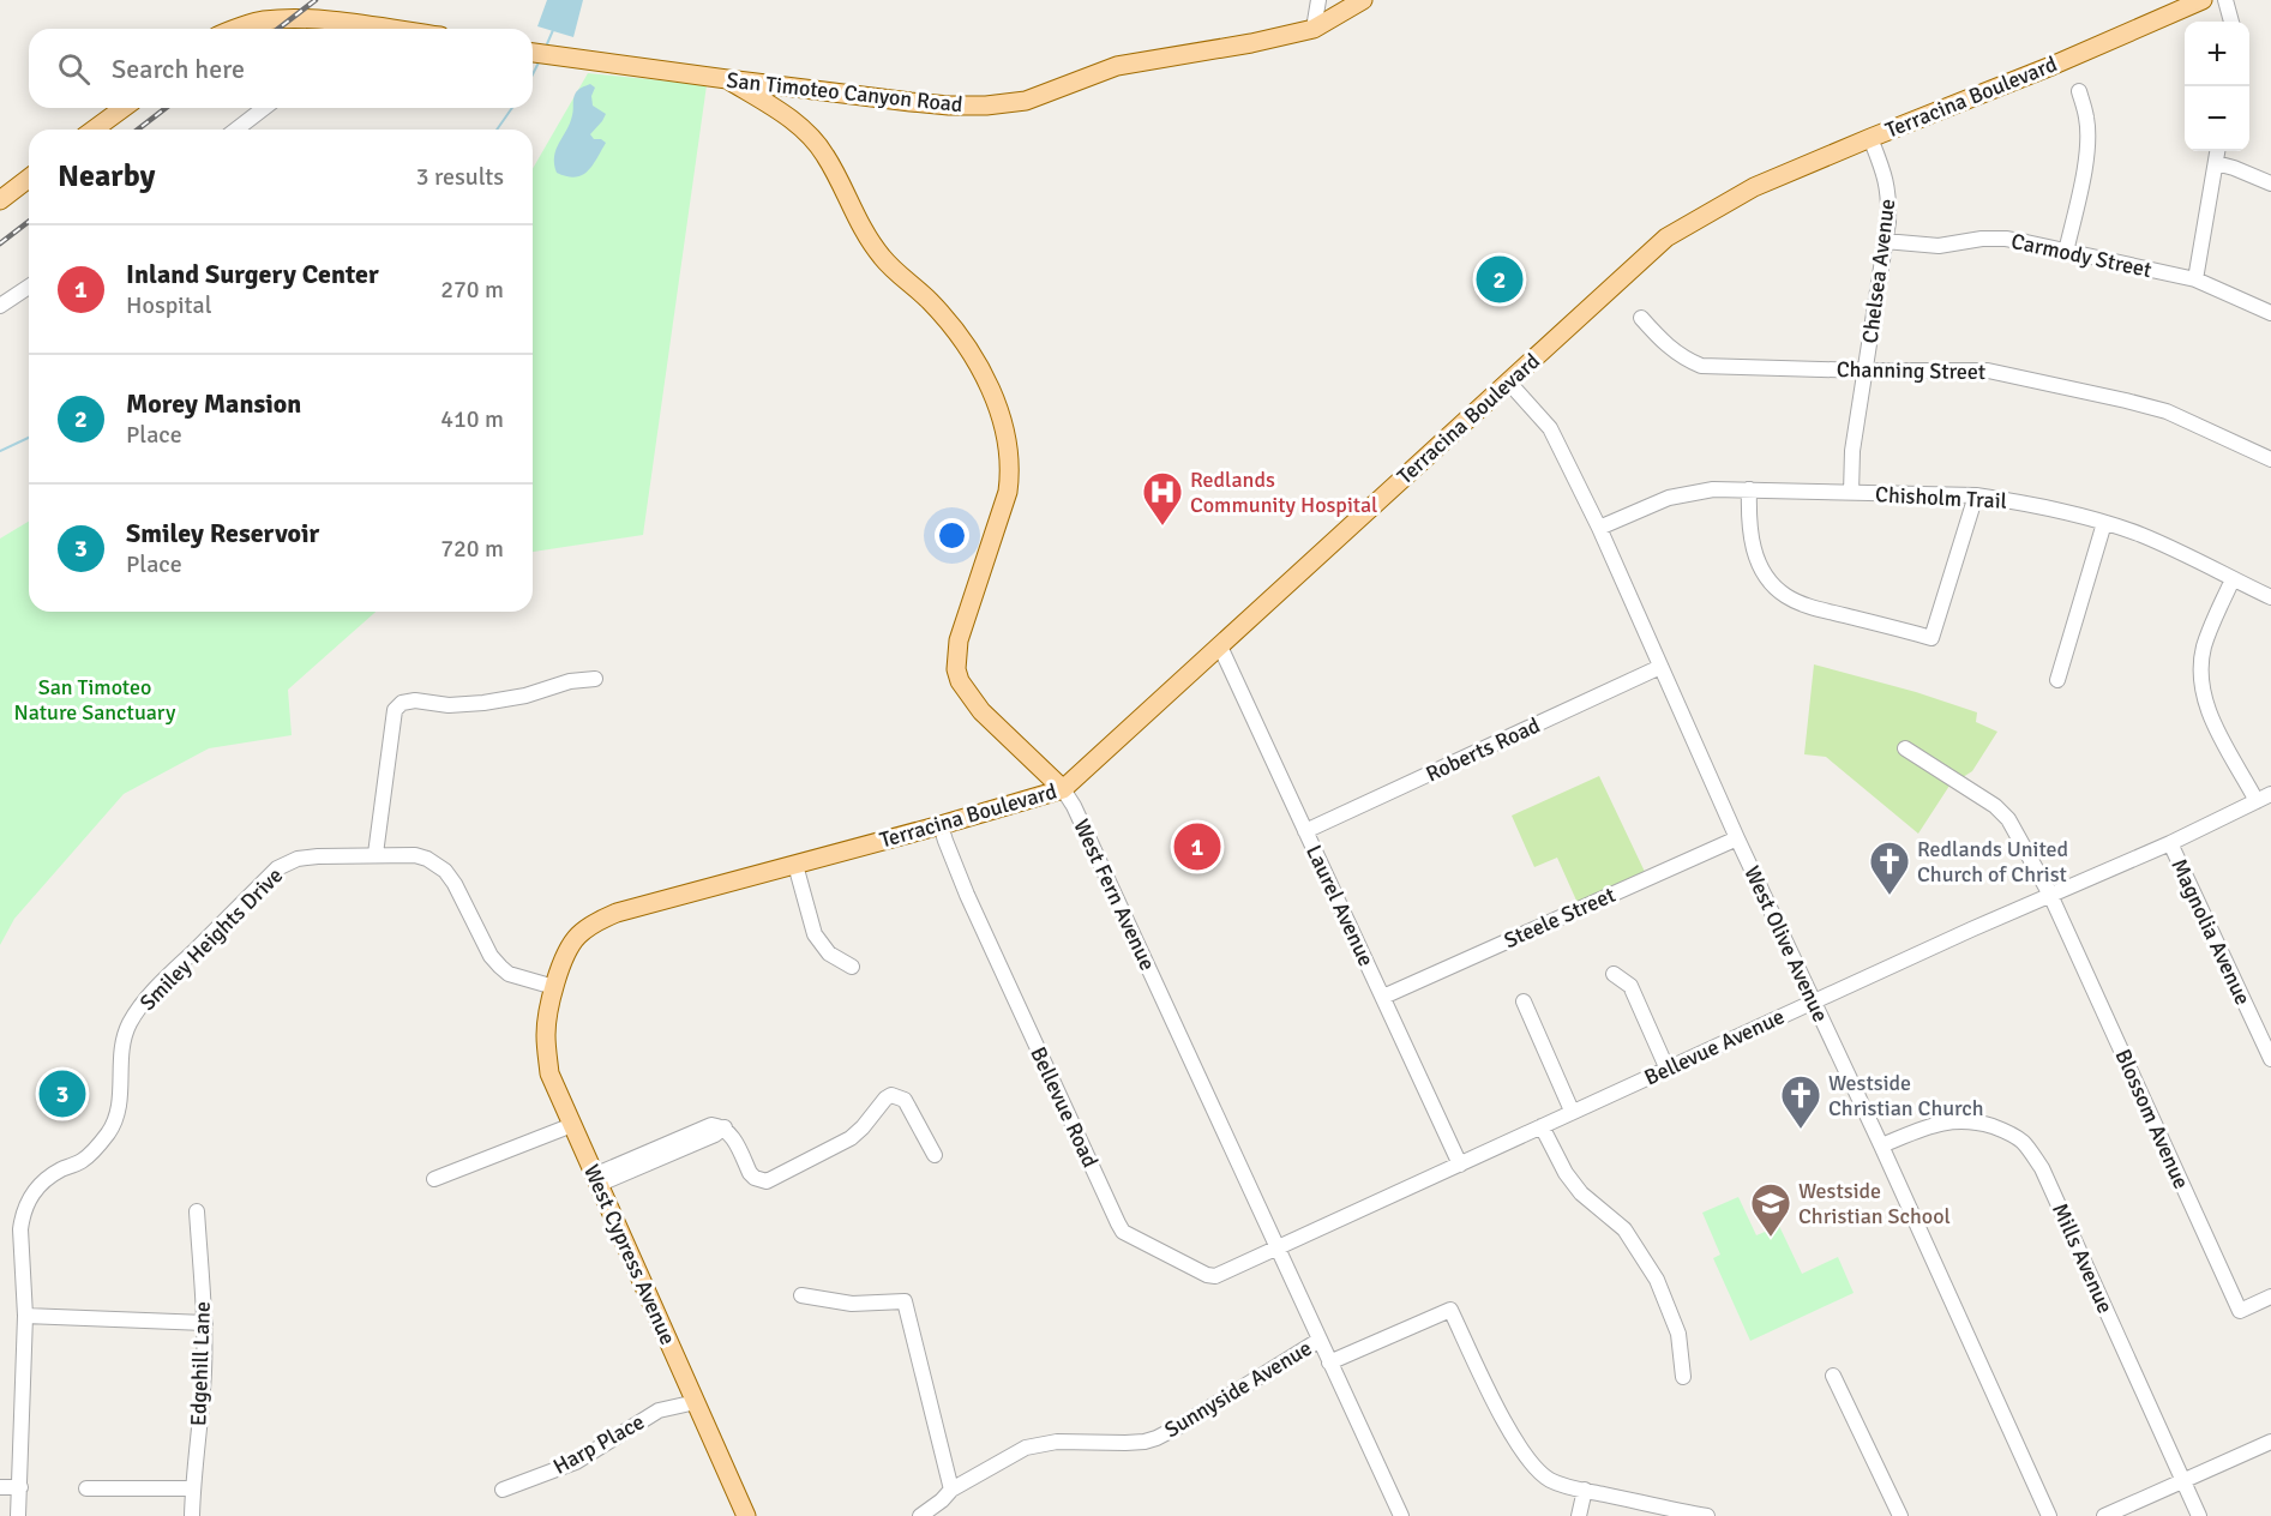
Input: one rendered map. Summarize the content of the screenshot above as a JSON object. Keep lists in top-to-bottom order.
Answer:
{
  "streets": {
    "main road": [
      "San Timoteo Canyon Road",
      "Terracina Boulevard",
      "West Fern Avenue",
      "West Cypress Avenue"
    ],
    "street": [
      "Carmody Street",
      "Chelsea Avenue",
      "Channing Street",
      "Chisholm Trail",
      "Roberts Road",
      "Laurel Avenue",
      "Steele Street",
      "Magnolia Avenue",
      "Smiley Heights Drive",
      "West Olive Avenue",
      "Bellevue Avenue",
      "Bellevue Road",
      "Blossom Avenue",
      "Mills Avenue",
      "Edgehill Lane",
      "Sunnyside Avenue",
      "Harp Place"
    ]
  },
  "crossings": [
    ["San Timoteo Canyon Road", "West Fern Avenue"],
    ["Terracina Boulevard", "Chelsea Avenue"],
    ["Terracina Boulevard", "West Fern Avenue"],
    ["Terracina Boulevard", "Laurel Avenue"],
    ["Terracina Boulevard", "Smiley Heights Drive"],
    ["Terracina Boulevard", "West Olive Avenue"],
    ["Terracina Boulevard", "Bellevue Road"],
    ["Terracina Boulevard", "West Cypress Avenue"],
    ["Carmody Street", "Chelsea Avenue"],
    ["Chelsea Avenue", "Channing Street"],
    ["Chelsea Avenue", "Chisholm Trail"],
    ["Chisholm Trail", "West Olive Avenue"],
    ["Roberts Road", "Laurel Avenue"],
    ["Roberts Road", "West Olive Avenue"],
    ["West Fern Avenue", "Bellevue Avenue"],
    ["West Fern Avenue", "Bellevue Road"],
    ["West Fern Avenue", "Sunnyside Avenue"],
    ["Laurel Avenue", "Steele Street"],
    ["Laurel Avenue", "Bellevue Avenue"],
    ["Steele Street", "West Olive Avenue"],
    ["Magnolia Avenue", "Bellevue Avenue"],
    ["Smiley Heights Drive", "West Cypress Avenue"],
    ["West Olive Avenue", "Bellevue Avenue"],
    ["West Olive Avenue", "Mills Avenue"],
    ["Bellevue Avenue", "Bellevue Road"],
    ["Bellevue Avenue", "Blossom Avenue"],
    ["West Cypress Avenue", "Harp Place"]
  ],
  "parks": ["San Timoteo Nature Sanctuary"],
  "places": {
    "hospital": ["Redlands Community Hospital"],
    "church": ["Redlands United Church of Christ", "Westside Christian Church"],
    "school or university": ["Westside Christian School"]
  },
  "page": {
    "map_buttons": ["+", "−"],
    "search": "Search here",
    "heading": ["Nearby", "3 results"],
    "list": [
      {
        "mark": "1",
        "name": "Inland Surgery Center",
        "note": "Hospital",
        "value": "270 m"
      },
      {
        "mark": "2",
        "name": "Morey Mansion",
        "note": "Place",
        "value": "410 m"
      },
      {
        "mark": "3",
        "name": "Smiley Reservoir",
        "note": "Place",
        "value": "720 m"
      }
    ],
    "pins": ["2", "1", "3"]
  }
}
